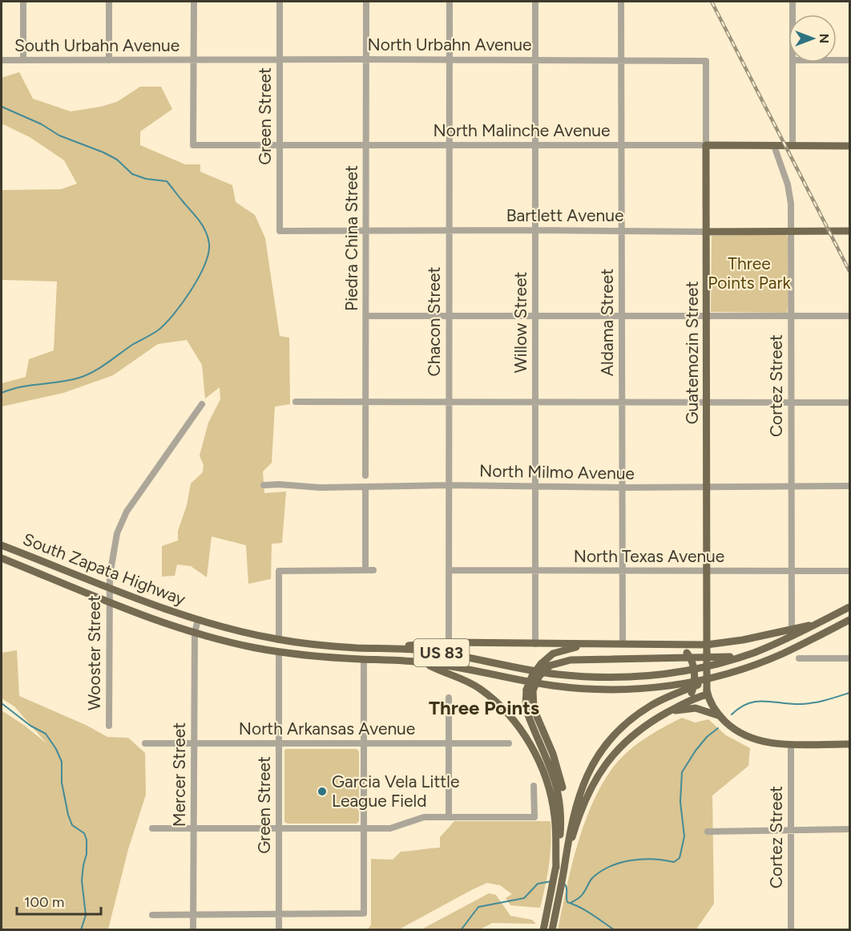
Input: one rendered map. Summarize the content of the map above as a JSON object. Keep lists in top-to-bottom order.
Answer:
{
  "streets": {
    "main road": [
      "North Malinche Avenue",
      "Bartlett Avenue",
      "Guatemozin Street",
      "South Zapata Highway",
      "US 83"
    ],
    "street": [
      "North Urbahn Avenue",
      "South Urbahn Avenue",
      "Green Street",
      "Piedra China Street",
      "Chacon Street",
      "Willow Street",
      "Aldama Street",
      "Cortez Street",
      "North Milmo Avenue",
      "North Texas Avenue",
      "Wooster Street",
      "North Arkansas Avenue",
      "Mercer Street"
    ]
  },
  "crossings": [
    ["North Urbahn Avenue", "South Urbahn Avenue"],
    ["North Urbahn Avenue", "Green Street"],
    ["North Urbahn Avenue", "North Malinche Avenue"],
    ["North Urbahn Avenue", "Piedra China Street"],
    ["North Urbahn Avenue", "Chacon Street"],
    ["North Urbahn Avenue", "Willow Street"],
    ["North Urbahn Avenue", "Aldama Street"],
    ["North Urbahn Avenue", "Guatemozin Street"],
    ["South Urbahn Avenue", "North Malinche Avenue"],
    ["Green Street", "North Malinche Avenue"],
    ["Green Street", "Bartlett Avenue"],
    ["Green Street", "US 83"],
    ["Green Street", "North Arkansas Avenue"],
    ["North Malinche Avenue", "Piedra China Street"],
    ["North Malinche Avenue", "Chacon Street"],
    ["North Malinche Avenue", "Willow Street"],
    ["North Malinche Avenue", "Aldama Street"],
    ["North Malinche Avenue", "Guatemozin Street"],
    ["North Malinche Avenue", "Cortez Street"],
    ["Bartlett Avenue", "Piedra China Street"],
    ["Bartlett Avenue", "Chacon Street"],
    ["Bartlett Avenue", "Willow Street"],
    ["Bartlett Avenue", "Aldama Street"],
    ["Bartlett Avenue", "Guatemozin Street"],
    ["Bartlett Avenue", "Cortez Street"],
    ["Chacon Street", "North Milmo Avenue"],
    ["Chacon Street", "North Texas Avenue"],
    ["Willow Street", "North Milmo Avenue"],
    ["Willow Street", "North Texas Avenue"],
    ["Aldama Street", "North Milmo Avenue"],
    ["Aldama Street", "North Texas Avenue"],
    ["Guatemozin Street", "North Milmo Avenue"],
    ["Guatemozin Street", "North Texas Avenue"],
    ["Cortez Street", "North Milmo Avenue"],
    ["Cortez Street", "North Texas Avenue"],
    ["South Zapata Highway", "Wooster Street"],
    ["South Zapata Highway", "US 83"],
    ["South Zapata Highway", "Mercer Street"],
    ["US 83", "Mercer Street"],
    ["North Arkansas Avenue", "Mercer Street"]
  ],
  "districts": ["Three Points"],
  "parks": ["Three Points Park"],
  "places": ["Garcia Vela Little League Field"],
  "scale_bar": "100 m",
  "north": "right"
}
